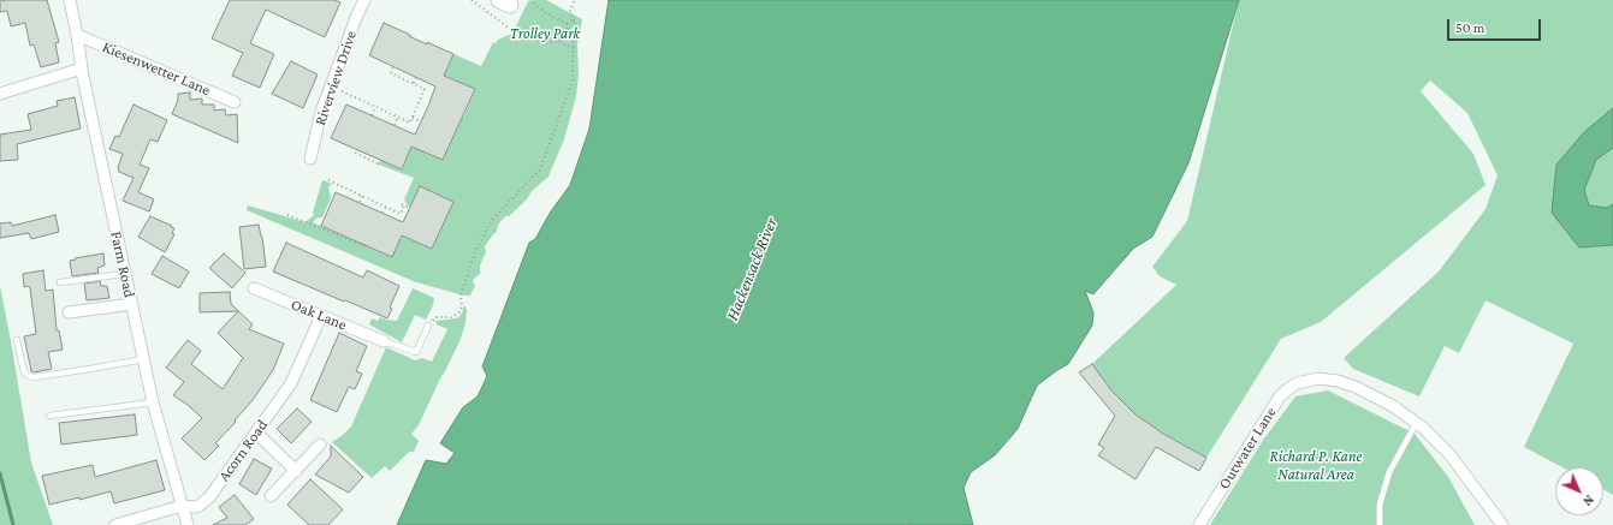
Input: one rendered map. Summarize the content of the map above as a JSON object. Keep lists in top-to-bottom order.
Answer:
{
  "streets": {
    "street": [
      "Kiesenwetter Lane",
      "Riverview Drive",
      "Farm Road",
      "Oak Lane",
      "Outwater Lane",
      "Acorn Road"
    ]
  },
  "crossings": [
    ["Kiesenwetter Lane", "Farm Road"],
    ["Farm Road", "Acorn Road"],
    ["Oak Lane", "Acorn Road"]
  ],
  "water": ["Hackensack River"],
  "parks": ["Trolley Park", "Richard P. Kane Natural Area"],
  "scale_bar": "50 m",
  "north": "bottom right"
}
